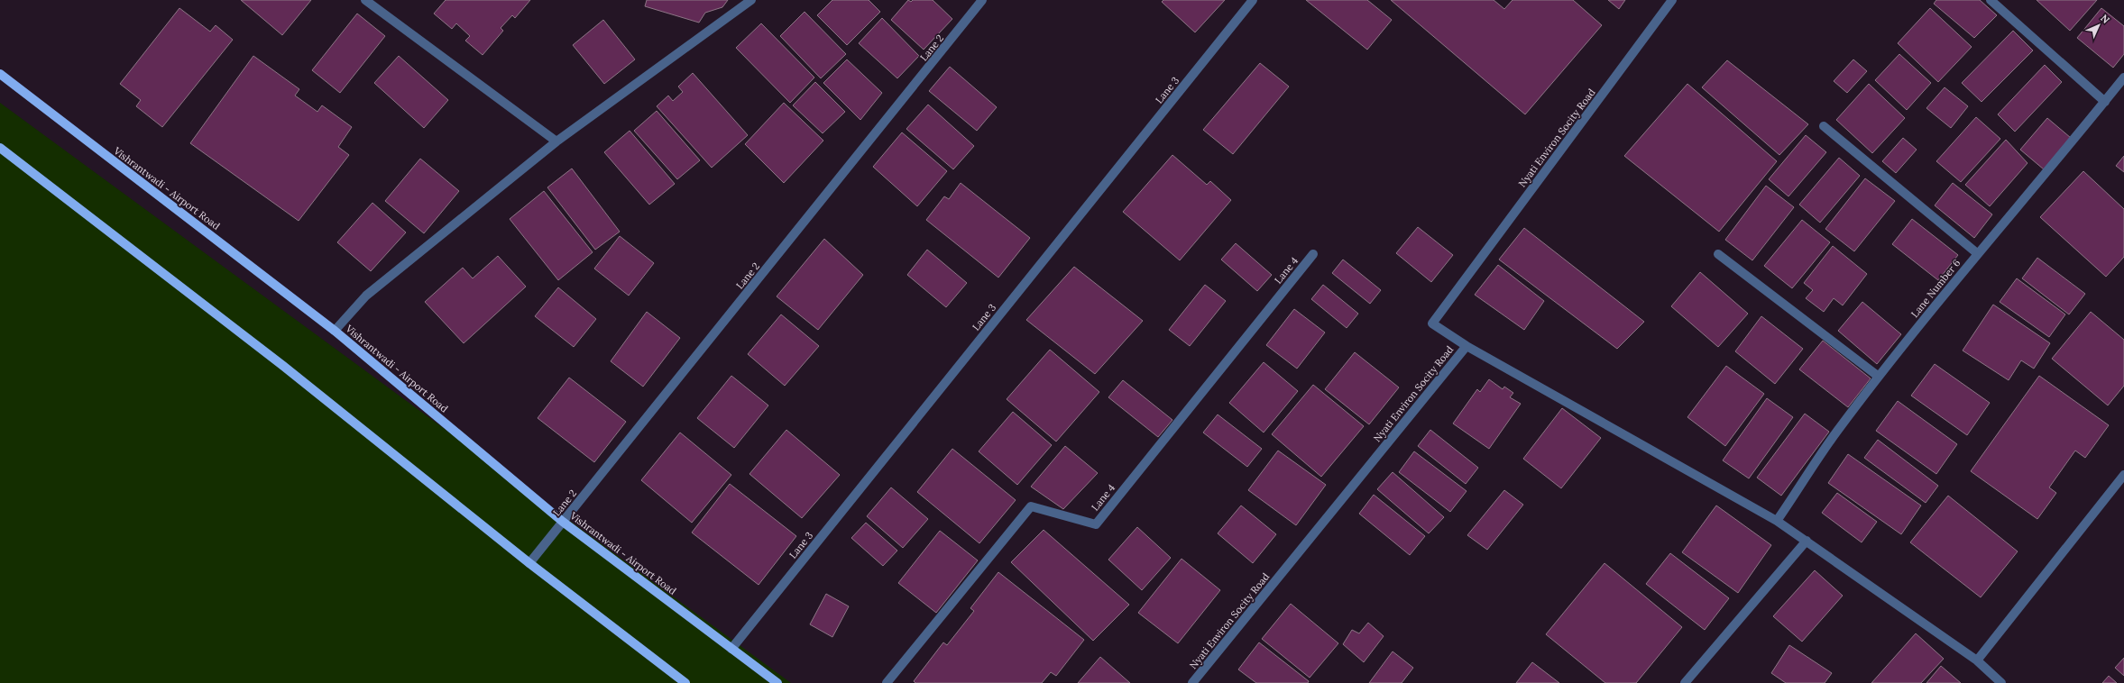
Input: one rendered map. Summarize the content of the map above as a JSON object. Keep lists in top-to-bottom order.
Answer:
{
  "streets": {
    "main road": ["Vishrantwadi - Airport Road"],
    "street": [
      "Lane 2",
      "Lane 3",
      "Nyati Environ Socity Road",
      "Lane 4",
      "Lane Number 6"
    ]
  },
  "crossings": [
    ["Lane 2", "Vishrantwadi - Airport Road"],
    ["Lane 3", "Vishrantwadi - Airport Road"]
  ],
  "north": "top right"
}
